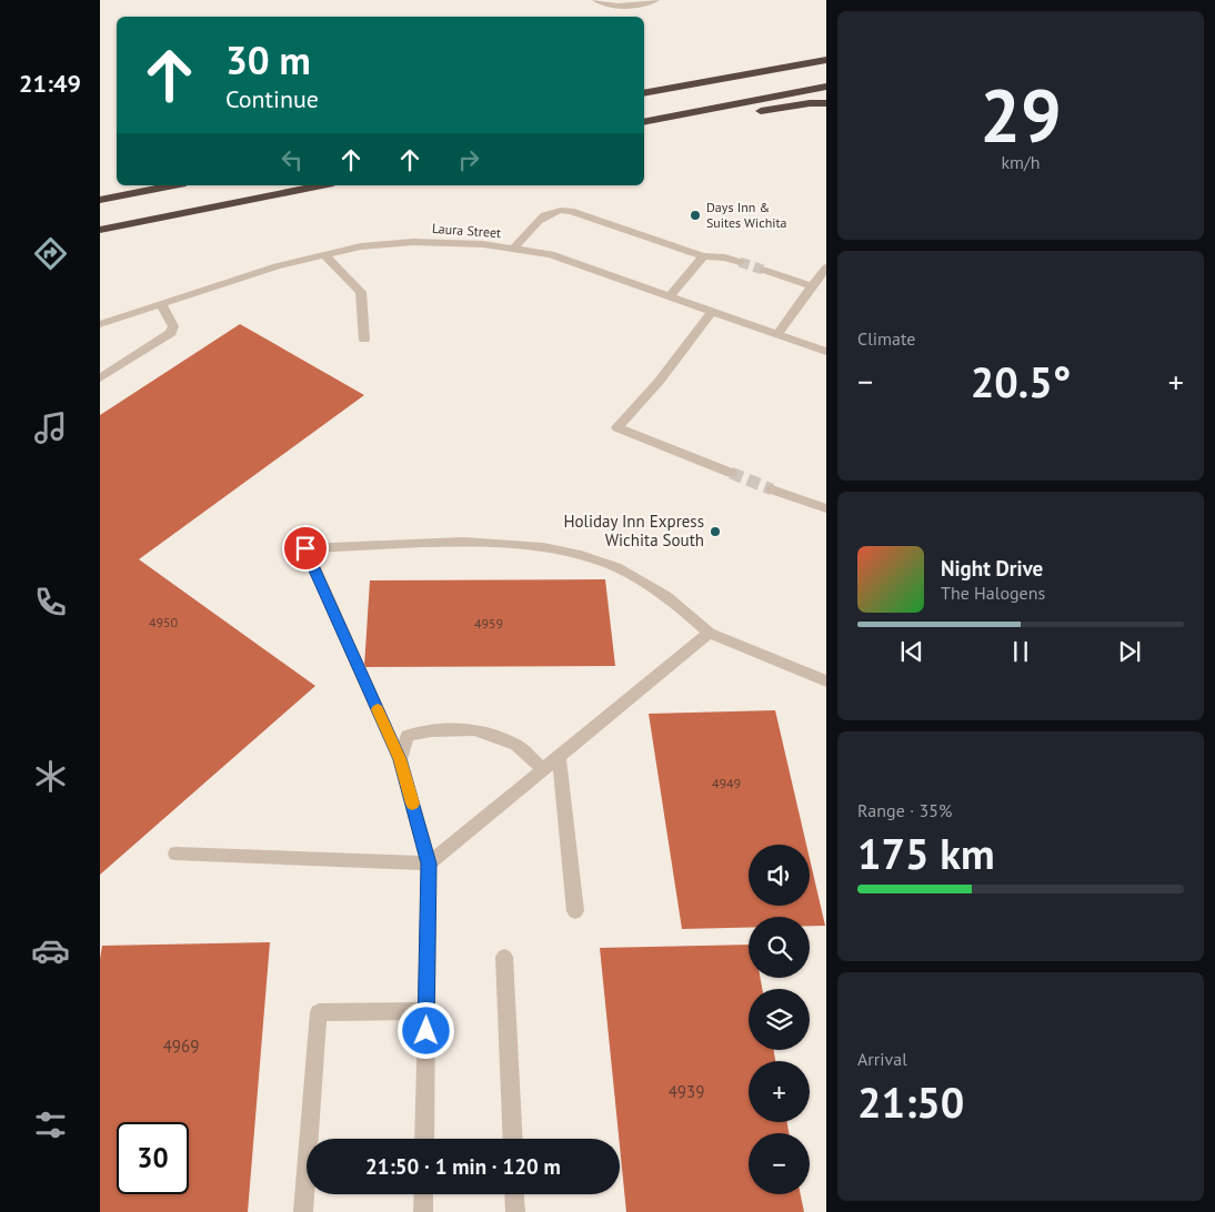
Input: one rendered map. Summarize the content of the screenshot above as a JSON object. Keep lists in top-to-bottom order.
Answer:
{
  "streets": {
    "street": ["Laura Street"]
  },
  "places": ["Days Inn & Suites Wichita", "Holiday Inn Express Wichita South"],
  "house_numbers": [
    "4950",
    "4959",
    "4949",
    "4969",
    "4939"
  ],
  "page": {
    "tabs": "21:49",
    "tile": [
      ["29", "km/h"],
      "Climate",
      ["Range · 35%", "175 km"],
      ["Arrival", "21:50"]
    ],
    "turn": ["30 m", "Continue"],
    "heat": ["−", "20.5°", "+"],
    "song": ["Night Drive", "The Halogens"],
    "map_buttons": ["+", "−"],
    "limit": "30",
    "trip": "21:50 · 1 min · 120 m"
  }
}
